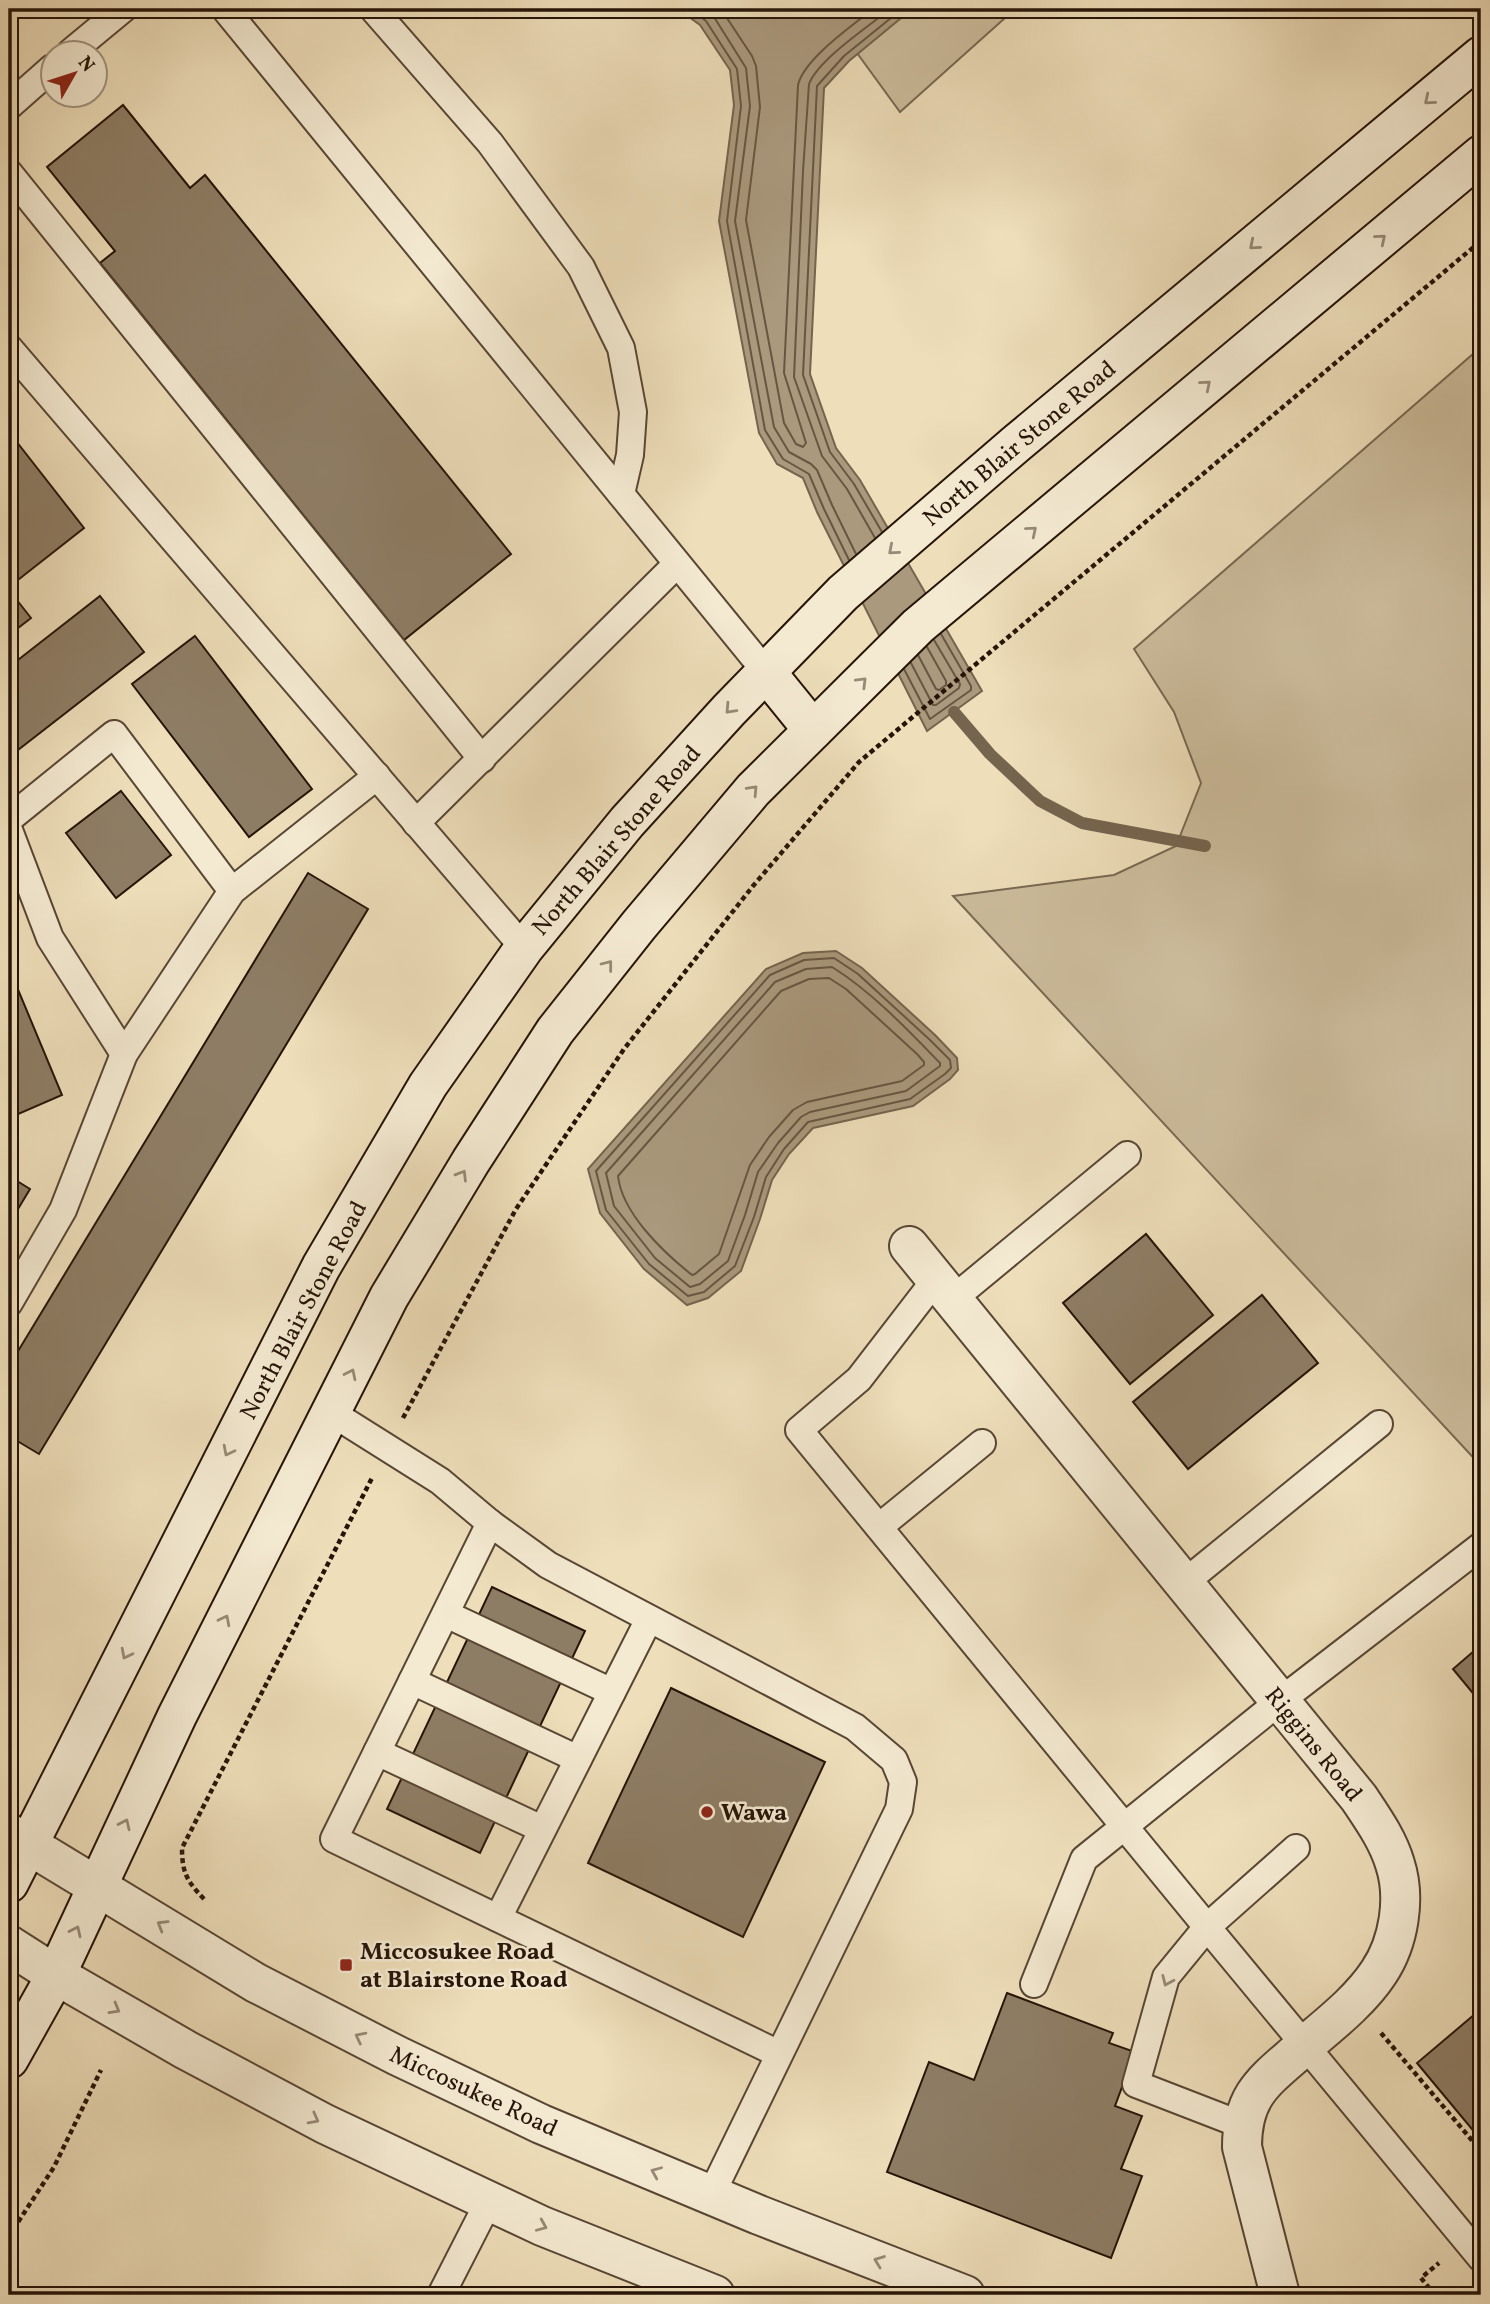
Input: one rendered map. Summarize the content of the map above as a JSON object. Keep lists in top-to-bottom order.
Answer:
{
  "streets": {
    "main road": ["North Blair Stone Road", "Riggins Road", "Miccosukee Road"]
  },
  "crossings": [
    ["North Blair Stone Road", "Miccosukee Road"]
  ],
  "places": {
    "other": ["Wawa"],
    "transit": ["Miccosukee Road at Blairstone Road"]
  },
  "north": "top right"
}
